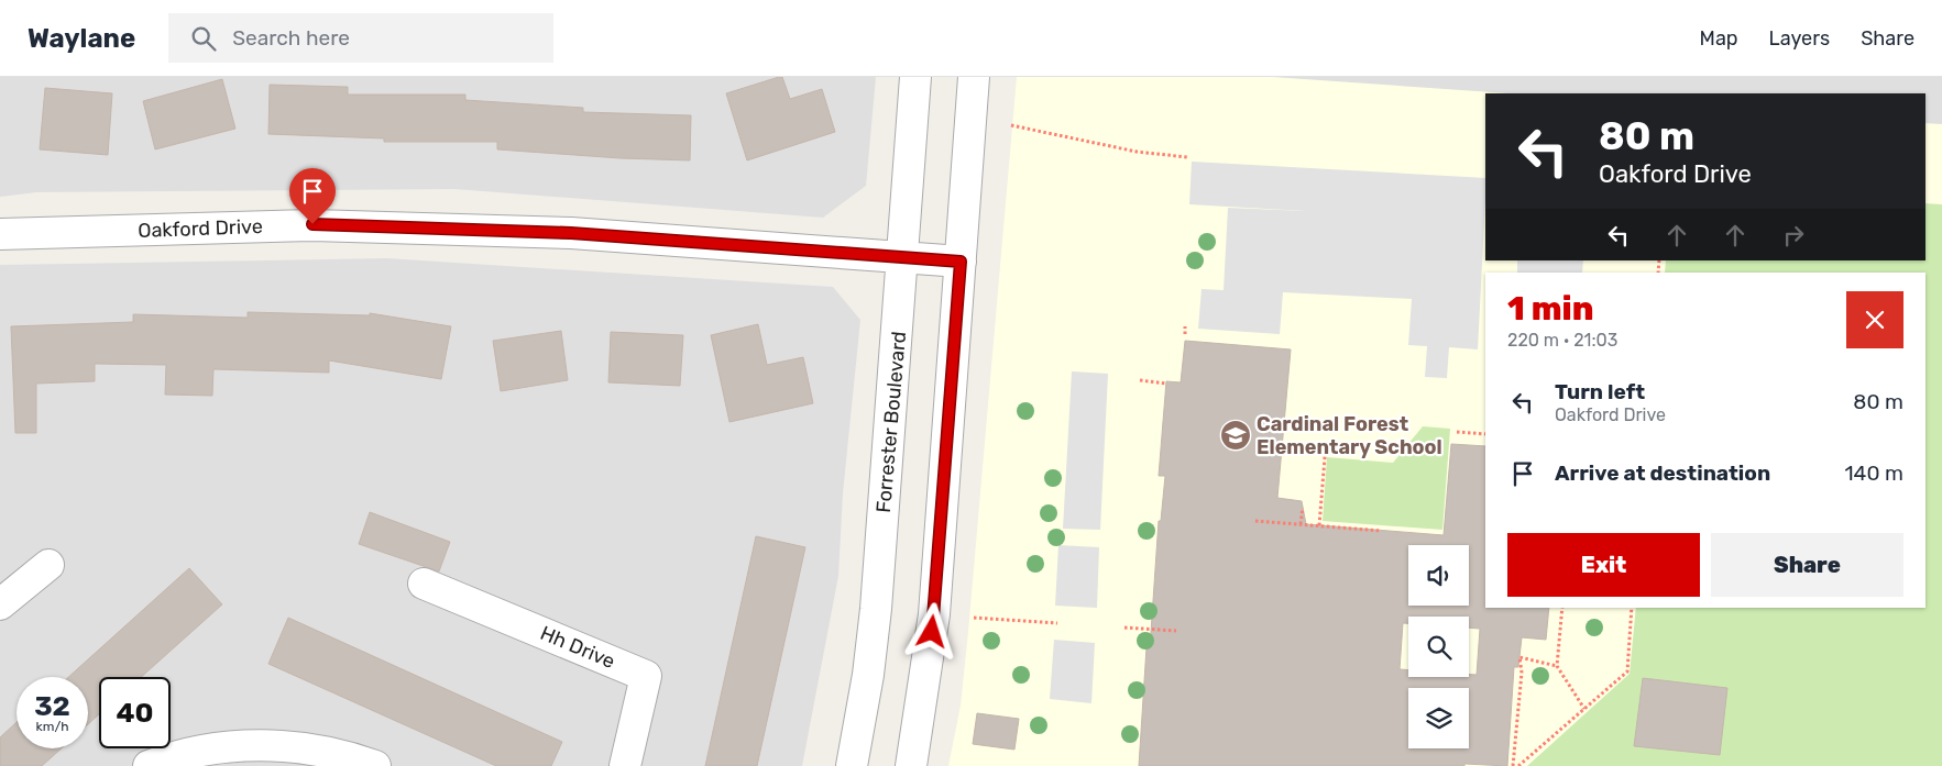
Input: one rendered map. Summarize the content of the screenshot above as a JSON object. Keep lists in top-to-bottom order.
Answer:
{
  "streets": {
    "street": ["Oakford Drive", "Forrester Boulevard", "Hh Drive"]
  },
  "crossings": [
    ["Oakford Drive", "Forrester Boulevard"]
  ],
  "places": {
    "school or university": ["Cardinal Forest Elementary School"]
  },
  "page": {
    "header": "Waylane",
    "search": "Search here",
    "nav": ["Map", "Layers", "Share"],
    "turn": ["80 m", "Oakford Drive"],
    "heading": ["1 min", "220 m · 21:03"],
    "list": [
      {
        "name": "Turn left",
        "note": "Oakford Drive",
        "value": "80 m"
      },
      {
        "name": "Arrive at destination",
        "value": "140 m"
      }
    ],
    "buttons": ["Exit", "Share"],
    "speed": "32 km/h",
    "limit": "40"
  }
}
